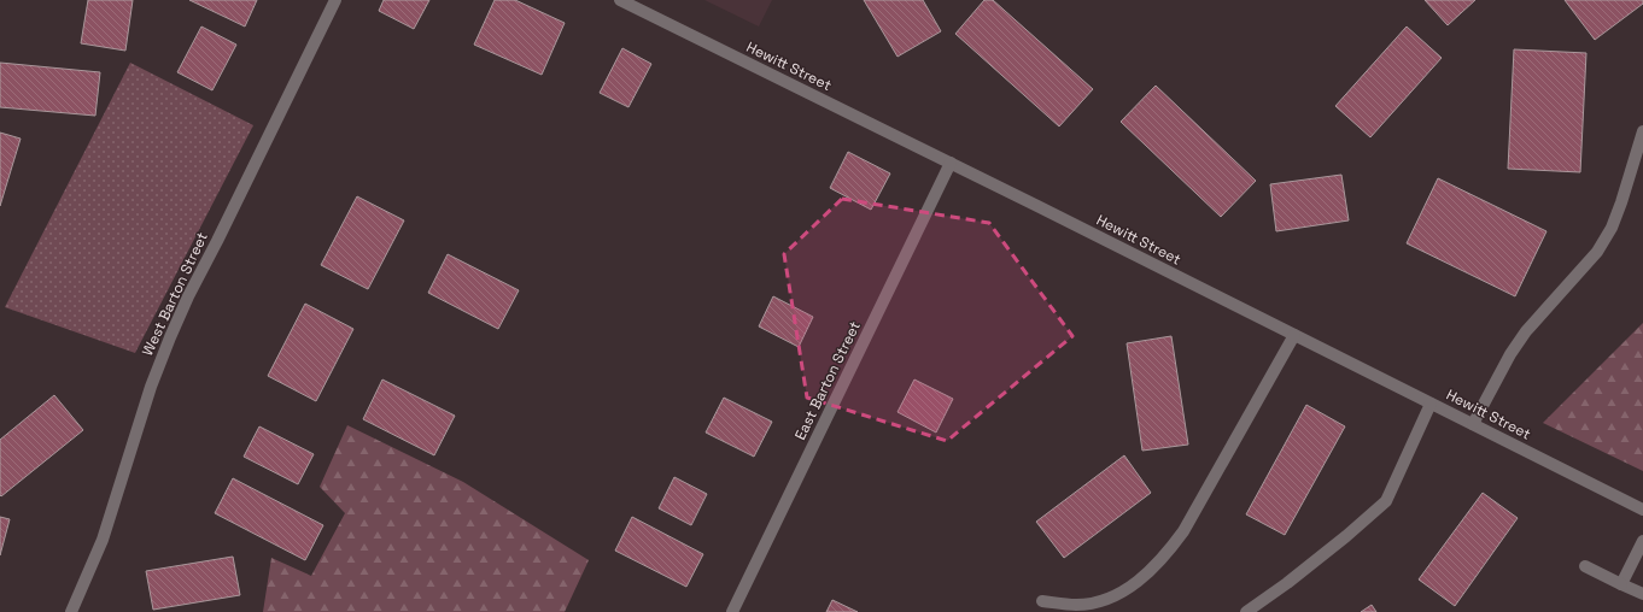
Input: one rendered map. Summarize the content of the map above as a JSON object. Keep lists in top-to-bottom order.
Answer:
{
  "streets": {
    "street": ["Hewitt Street", "West Barton Street", "East Barton Street"]
  },
  "crossings": [
    ["Hewitt Street", "East Barton Street"]
  ]
}
